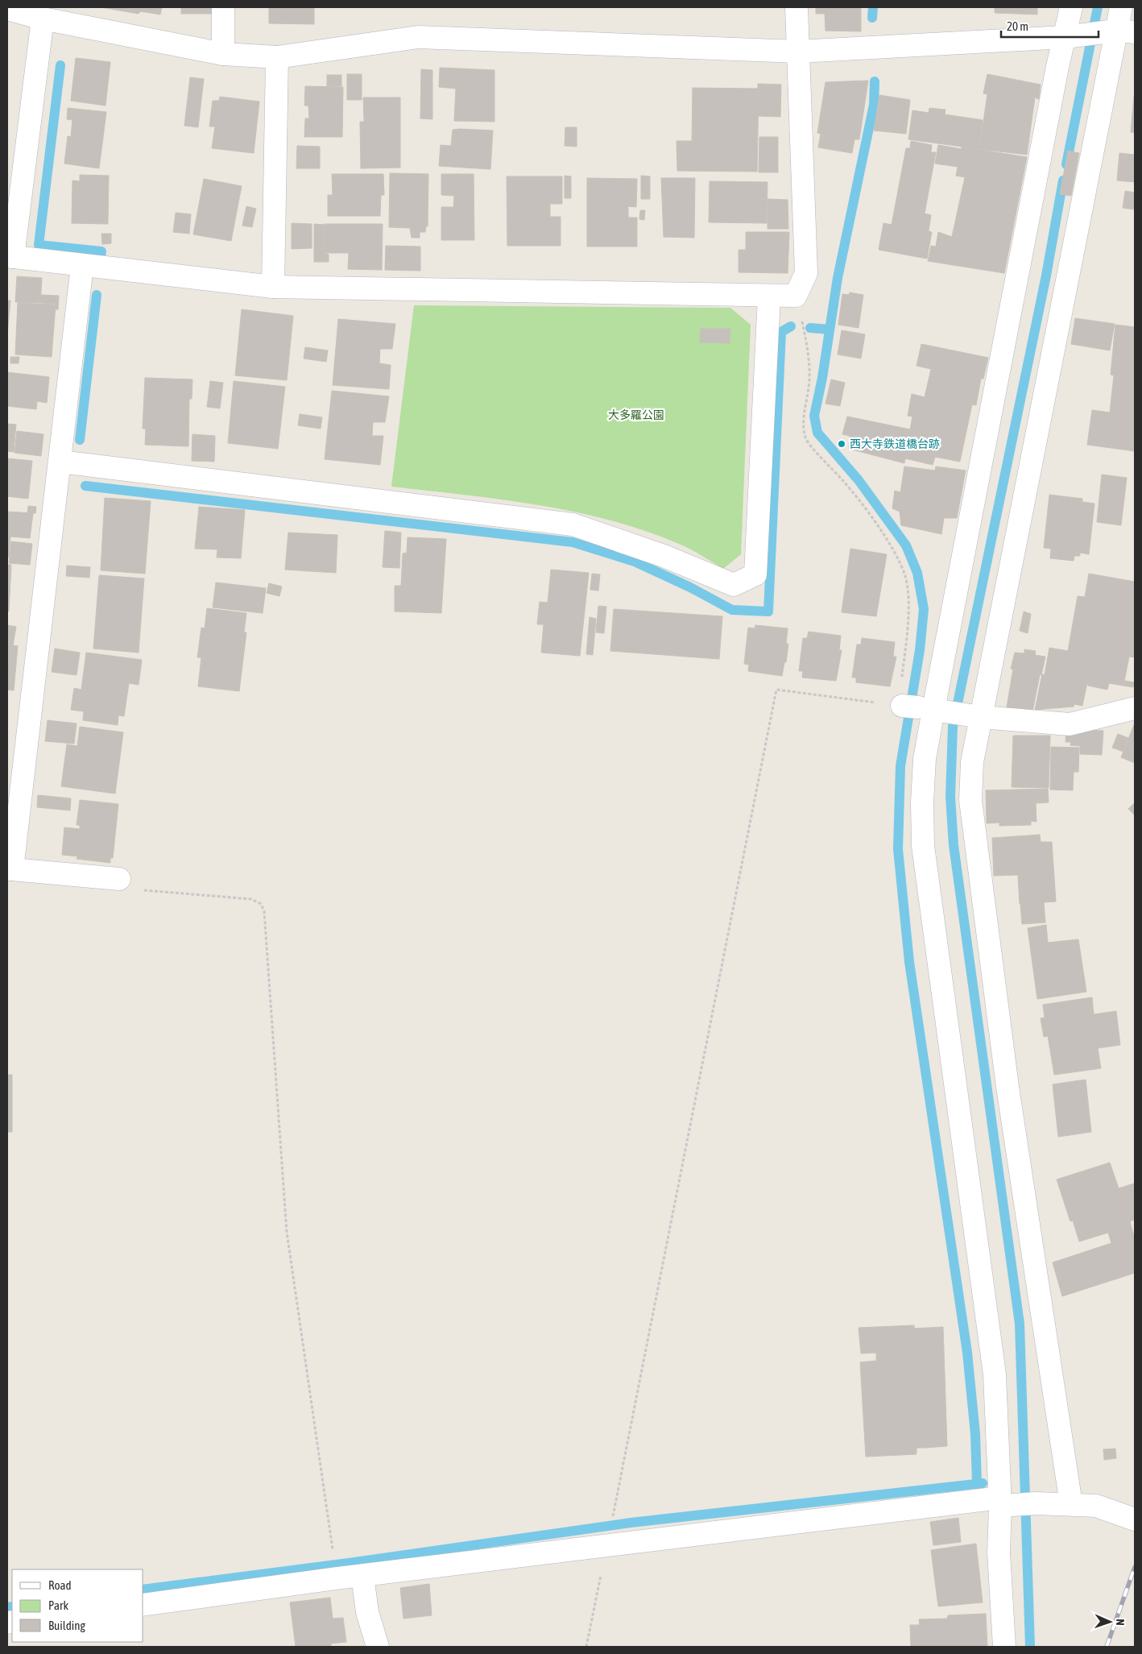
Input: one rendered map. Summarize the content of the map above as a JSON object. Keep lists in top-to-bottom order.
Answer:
{
  "parks": ["大多羅公園"],
  "places": ["西大寺鉄道橋台跡"],
  "legend": ["Road", "Park", "Building"],
  "scale_bar": "20 m",
  "north": "right"
}
